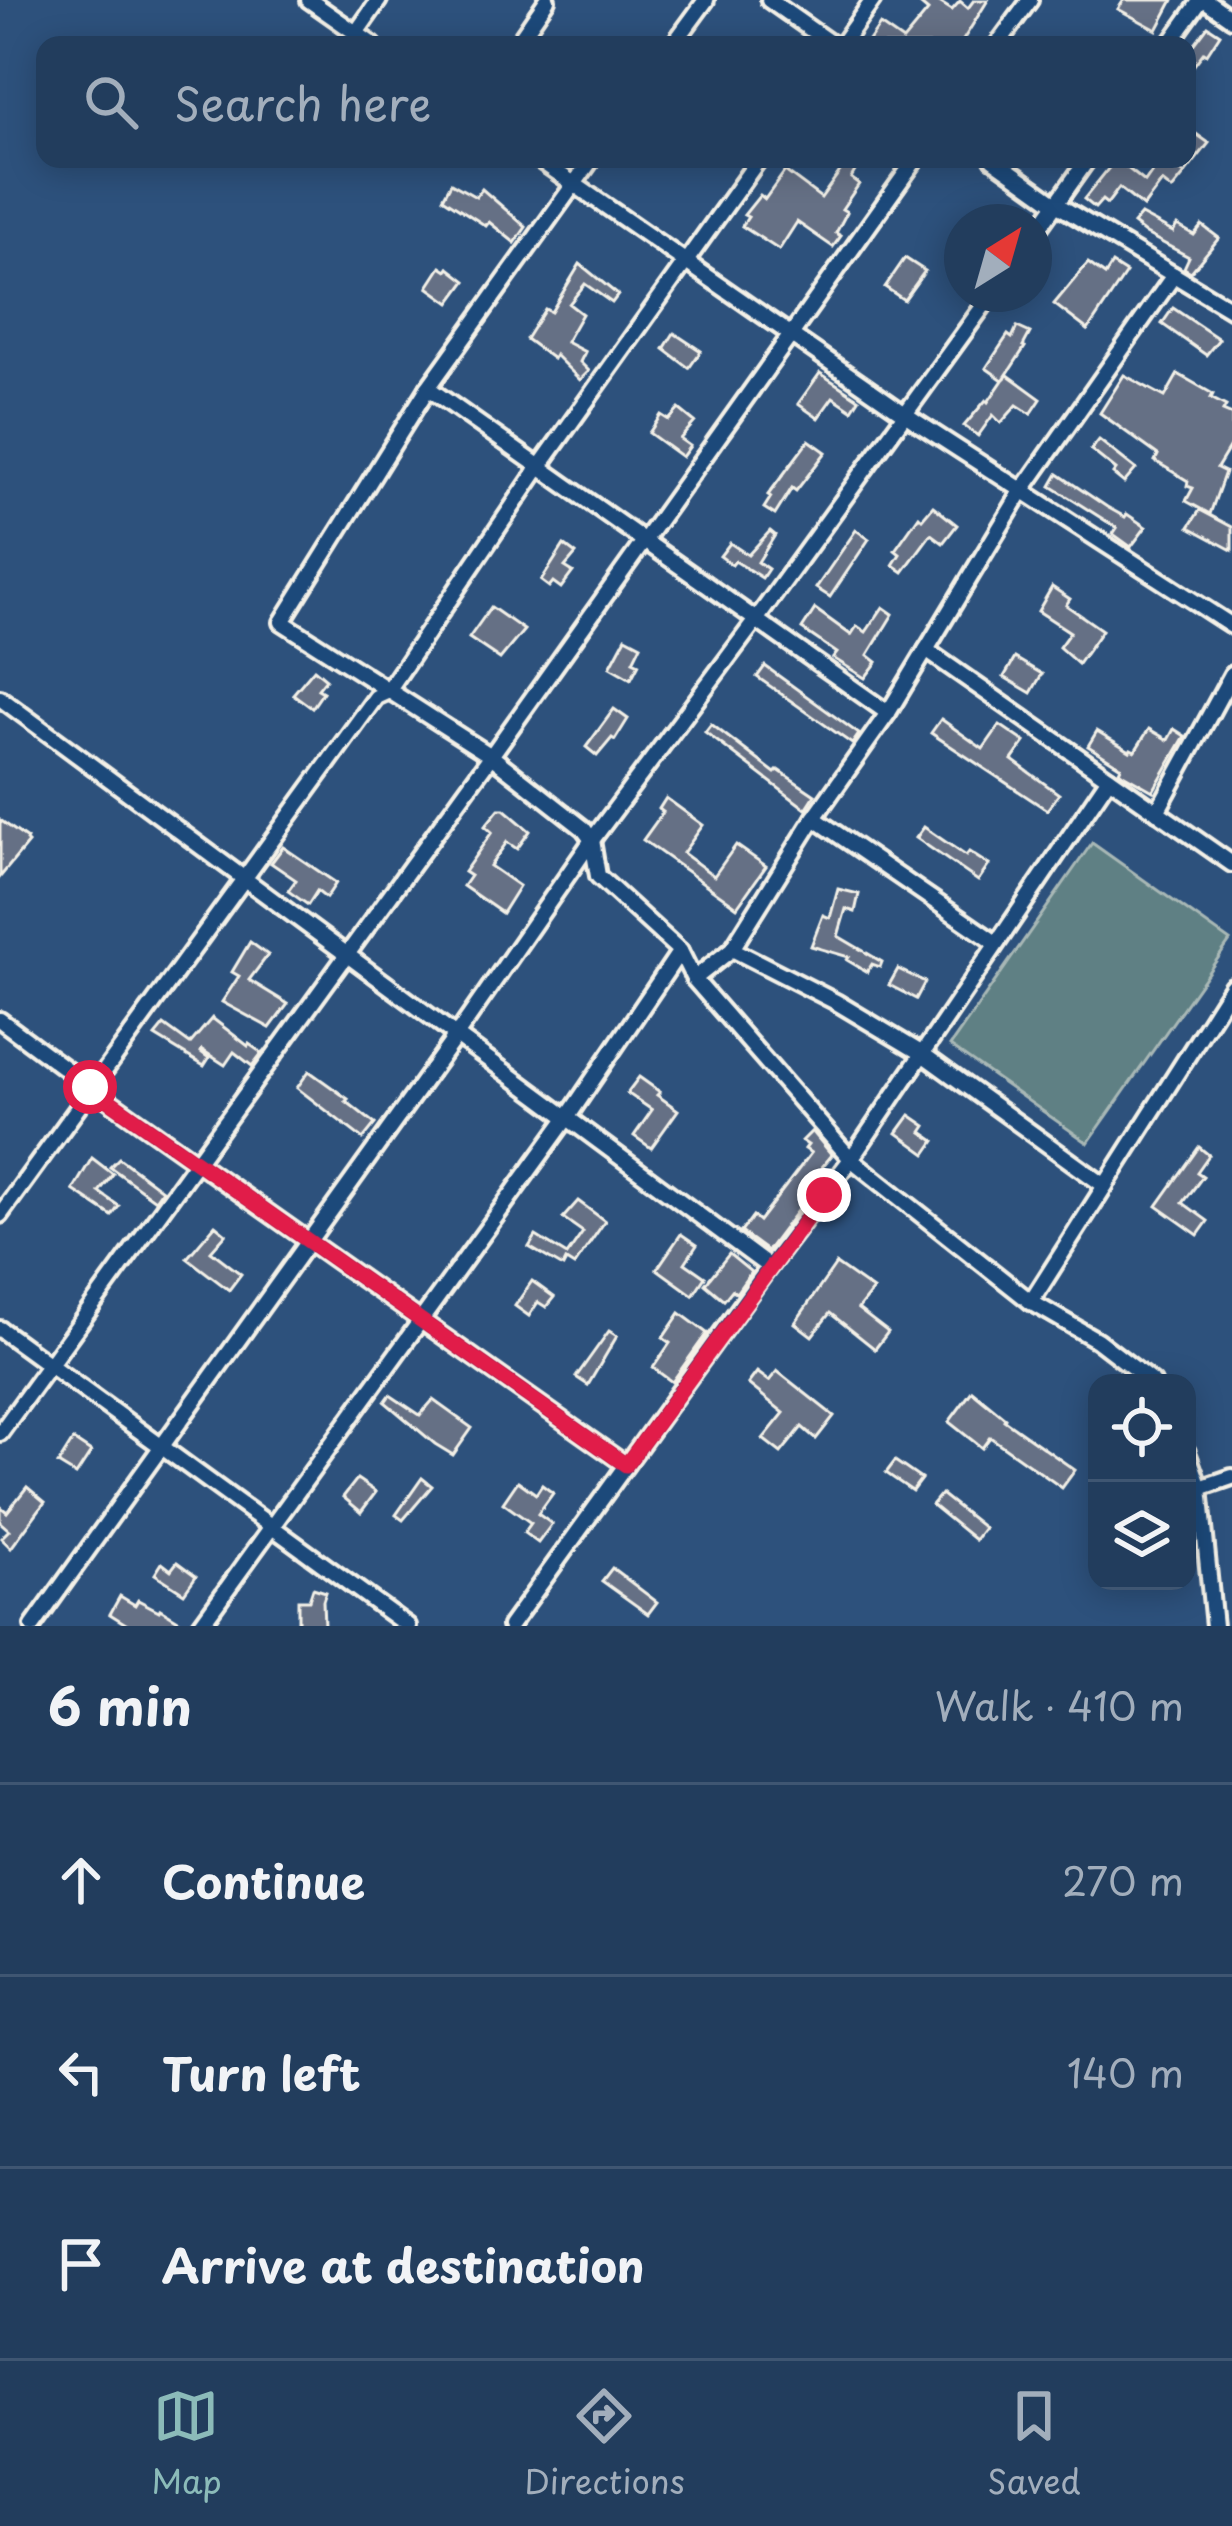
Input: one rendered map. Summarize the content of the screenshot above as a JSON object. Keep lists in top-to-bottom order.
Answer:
{
  "north": "top right",
  "page": {
    "search": "Search here",
    "heading": ["6 min", "Walk · 410 m"],
    "list": [
      ["Continue", "270 m"],
      ["Turn left", "140 m"],
      "Arrive at destination"
    ],
    "nav": ["Map", "Directions", "Saved"]
  }
}
